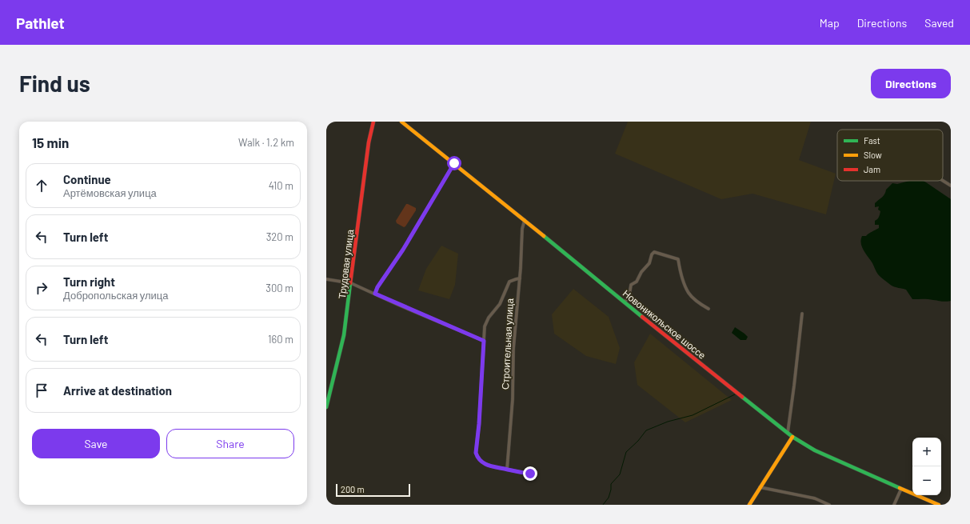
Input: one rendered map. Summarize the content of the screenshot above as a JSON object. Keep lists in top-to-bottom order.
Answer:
{
  "streets": {
    "main road": ["Трудовая улица", "Новоникольское шоссе"],
    "street": ["Строительная улица"]
  },
  "crossings": [
    ["Новоникольское шоссе", "Строительная улица"]
  ],
  "legend": ["Fast", "Slow", "Jam"],
  "scale_bar": "200 m",
  "page": {
    "header": "Pathlet",
    "nav": ["Map", "Directions", "Saved"],
    "buttons": [
      "Directions",
      ["Save", "Share"]
    ],
    "title": "Find us",
    "heading": ["15 min", "Walk · 1.2 km"],
    "list": [
      ["Continue", "Артёмовская улица", "410 m"],
      ["Turn left", "320 m"],
      ["Turn right", "Добропольская улица", "300 m"],
      ["Turn left", "160 m"],
      "Arrive at destination"
    ],
    "map_buttons": ["+", "−"],
    "scale": "200 m"
  }
}
